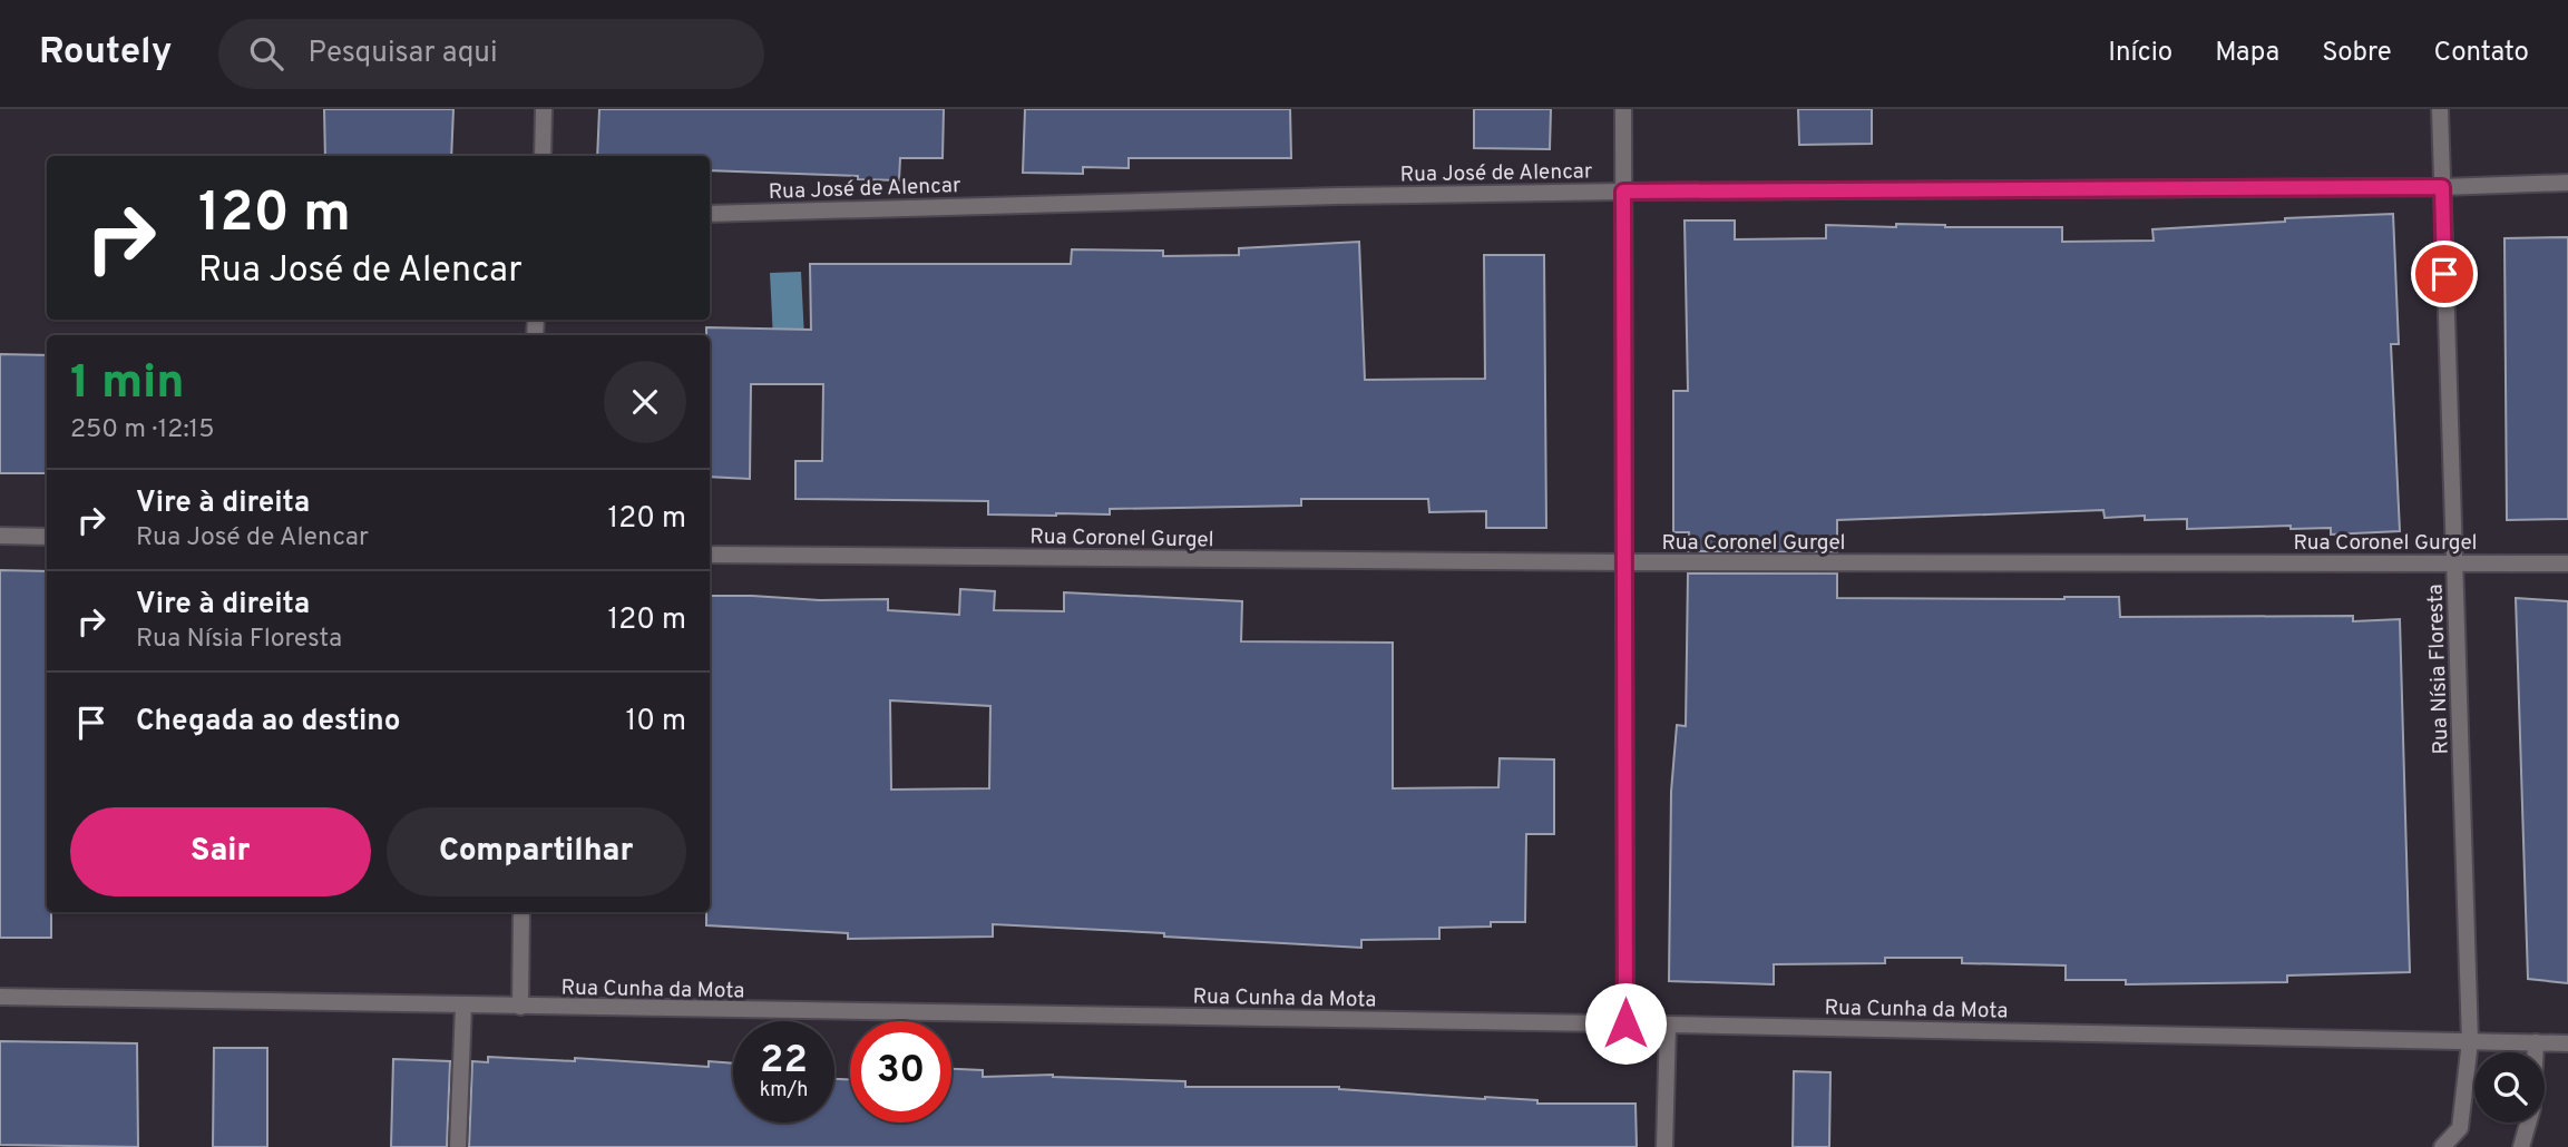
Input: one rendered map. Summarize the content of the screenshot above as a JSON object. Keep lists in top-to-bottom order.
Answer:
{
  "streets": {
    "street": [
      "Rua José de Alencar",
      "Rua Coronel Gurgel",
      "Rua Nísia Floresta",
      "Rua Cunha da Mota"
    ]
  },
  "crossings": [
    ["Rua José de Alencar", "Rua Nísia Floresta"],
    ["Rua Coronel Gurgel", "Rua Nísia Floresta"],
    ["Rua Nísia Floresta", "Rua Cunha da Mota"]
  ],
  "page": {
    "header": "Routely",
    "search": "Pesquisar aqui",
    "nav": [
      "Início",
      "Mapa",
      "Sobre",
      "Contato"
    ],
    "turn": ["120 m", "Rua José de Alencar"],
    "heading": ["1 min", "250 m · 12:15"],
    "list": [
      {
        "name": "Vire à direita",
        "note": "Rua José de Alencar",
        "value": "120 m"
      },
      {
        "name": "Vire à direita",
        "note": "Rua Nísia Floresta",
        "value": "120 m"
      },
      {
        "name": "Chegada ao destino",
        "value": "10 m"
      }
    ],
    "buttons": ["Sair", "Compartilhar"],
    "speed": "22 km/h",
    "limit": "30"
  }
}
